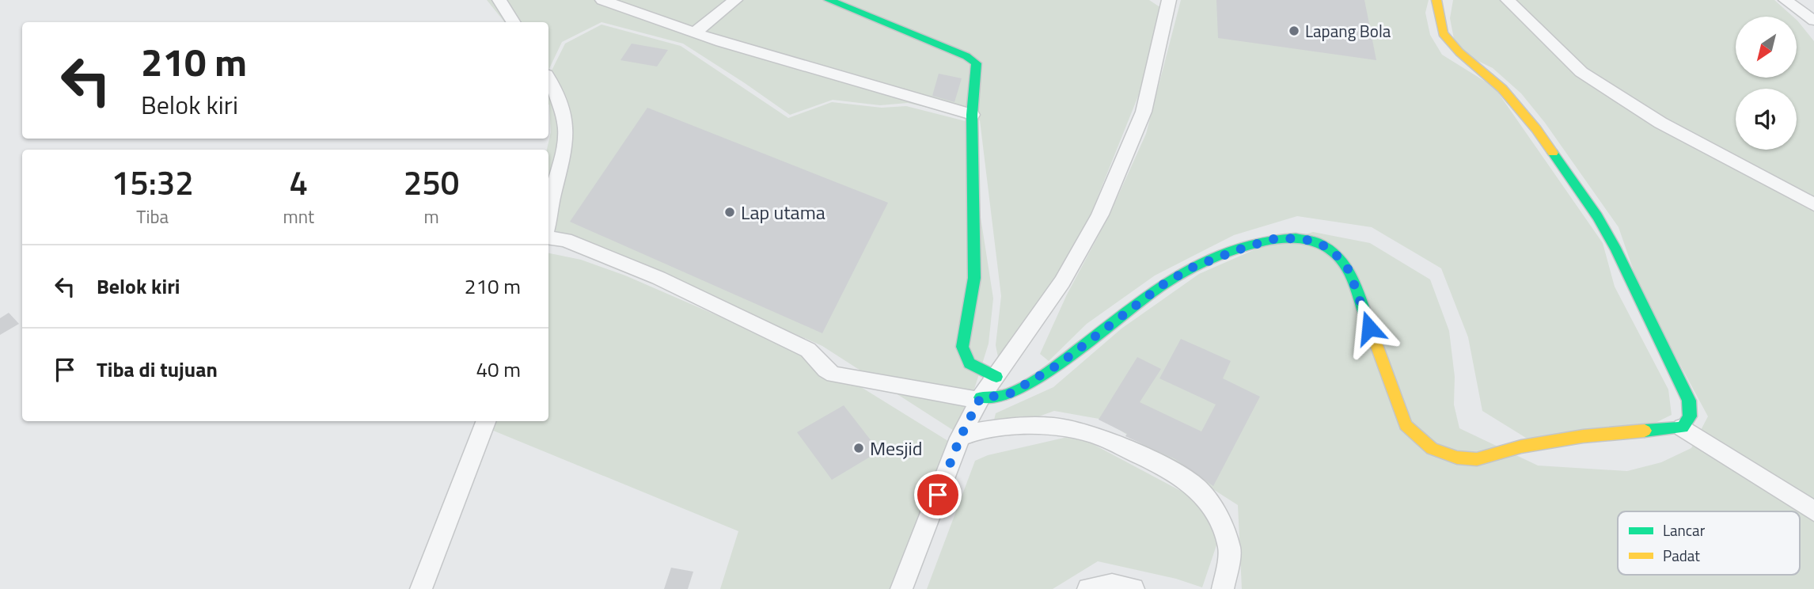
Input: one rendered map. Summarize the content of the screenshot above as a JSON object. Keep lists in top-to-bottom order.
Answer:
{
  "places": ["Lapang Bola", "Lap utama", "Mesjid"],
  "legend": ["Lancar", "Padat"],
  "north": "bottom left",
  "page": {
    "turn": ["210 m", "Belok kiri"],
    "eta": [
      "15:32",
      "Tiba",
      "4",
      "mnt",
      "250",
      "m"
    ],
    "list": [
      {
        "name": "Belok kiri",
        "value": "210 m"
      },
      {
        "name": "Tiba di tujuan",
        "value": "40 m"
      }
    ]
  }
}
